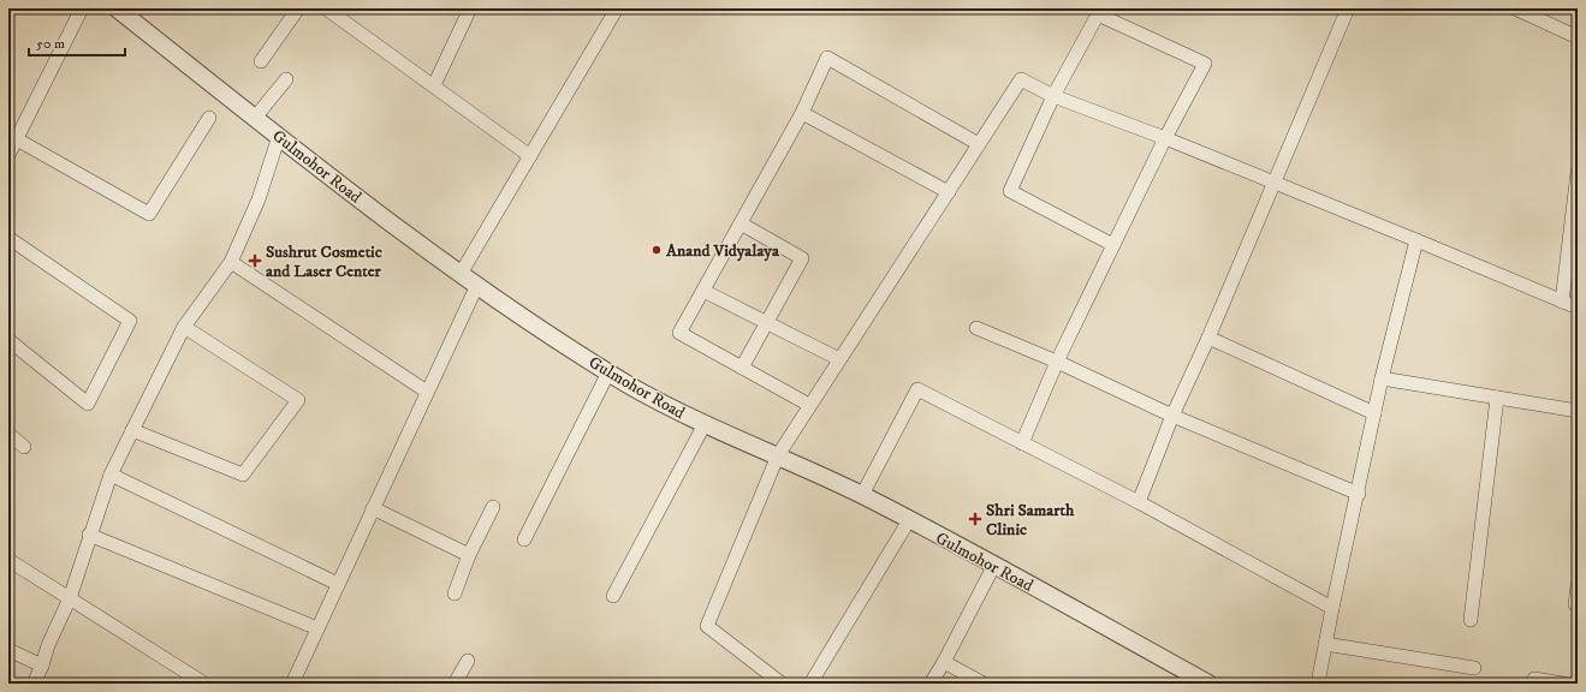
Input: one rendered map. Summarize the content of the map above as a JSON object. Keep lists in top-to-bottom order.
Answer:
{
  "streets": {
    "street": ["Gulmohor Road"]
  },
  "places": {
    "other": ["Anand Vidyalaya"],
    "health": ["Sushrut Cosmetic and Laser Center", "Shri Samarth Clinic"]
  },
  "scale_bar": "50 m"
}
